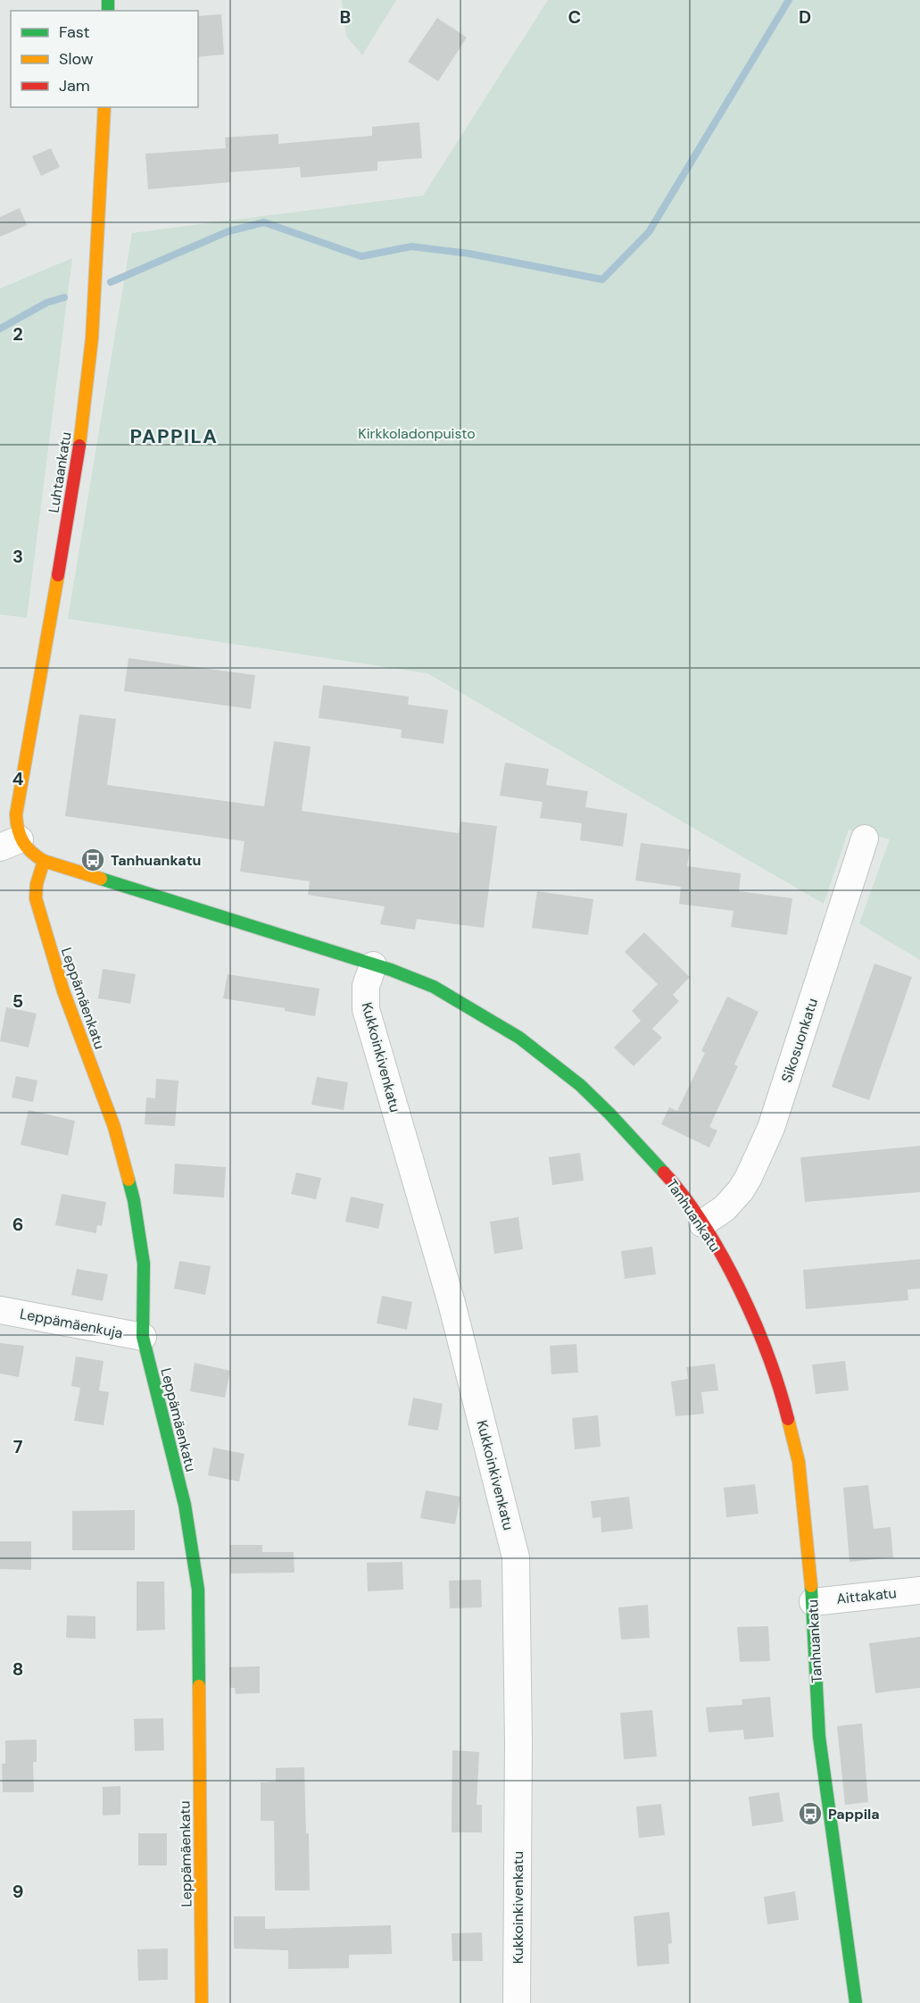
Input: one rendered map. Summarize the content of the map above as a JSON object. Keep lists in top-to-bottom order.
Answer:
{
  "streets": {
    "street": [
      "Luhtaankatu",
      "Leppämäenkatu",
      "Sikosuonkatu",
      "Kukkoinkivenkatu",
      "Tanhuankatu",
      "Leppämäenkuja",
      "Aittakatu"
    ]
  },
  "crossings": [
    ["Luhtaankatu", "Tanhuankatu"],
    ["Leppämäenkatu", "Tanhuankatu"],
    ["Leppämäenkatu", "Leppämäenkuja"],
    ["Sikosuonkatu", "Tanhuankatu"],
    ["Kukkoinkivenkatu", "Tanhuankatu"],
    ["Tanhuankatu", "Aittakatu"]
  ],
  "districts": ["PAPPILA"],
  "parks": ["Kirkkoladonpuisto"],
  "places": {
    "bus stop": ["Tanhuankatu", "Pappila"]
  },
  "legend": ["Fast", "Slow", "Jam"],
  "grid": {
    "columns": ["B", "C", "D"],
    "rows": [
      "2",
      "3",
      "4",
      "5",
      "6",
      "7",
      "8",
      "9"
    ]
  }
}
